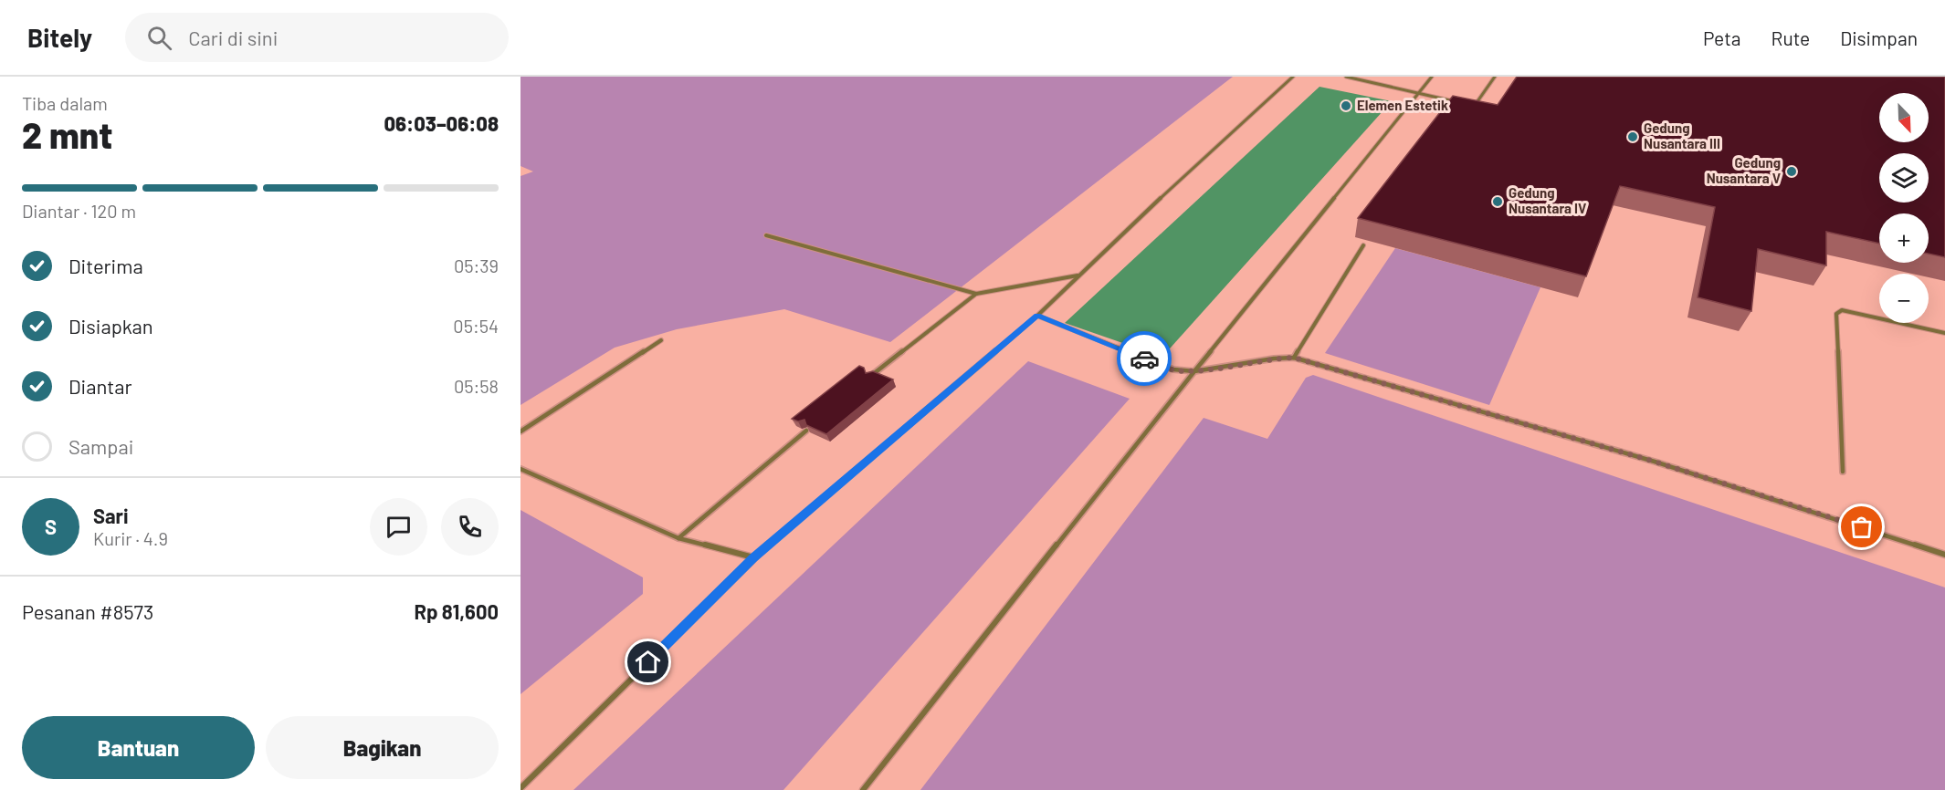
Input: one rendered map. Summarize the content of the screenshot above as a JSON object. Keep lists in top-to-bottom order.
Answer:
{
  "places": [
    "Elemen Estetik",
    "Gedung Nusantara III",
    "Gedung Nusantara V",
    "Gedung Nusantara IV"
  ],
  "north": "bottom right",
  "page": {
    "header": "Bitely",
    "search": "Cari di sini",
    "nav": ["Peta", "Rute", "Disimpan"],
    "heading": ["2 mnt", "Tiba dalam", "06:03–06:08"],
    "panel": [
      "Sari",
      "Kurir · 4.9",
      "Pesanan #8573",
      "Rp 81,600"
    ],
    "map_buttons": ["+", "−"],
    "bar": "Diantar · 120 m",
    "list": [
      ["Diterima", "05:39"],
      ["Disiapkan", "05:54"],
      ["Diantar", "05:58"],
      "Sampai"
    ],
    "round": "S",
    "buttons": ["Bantuan", "Bagikan"]
  }
}
